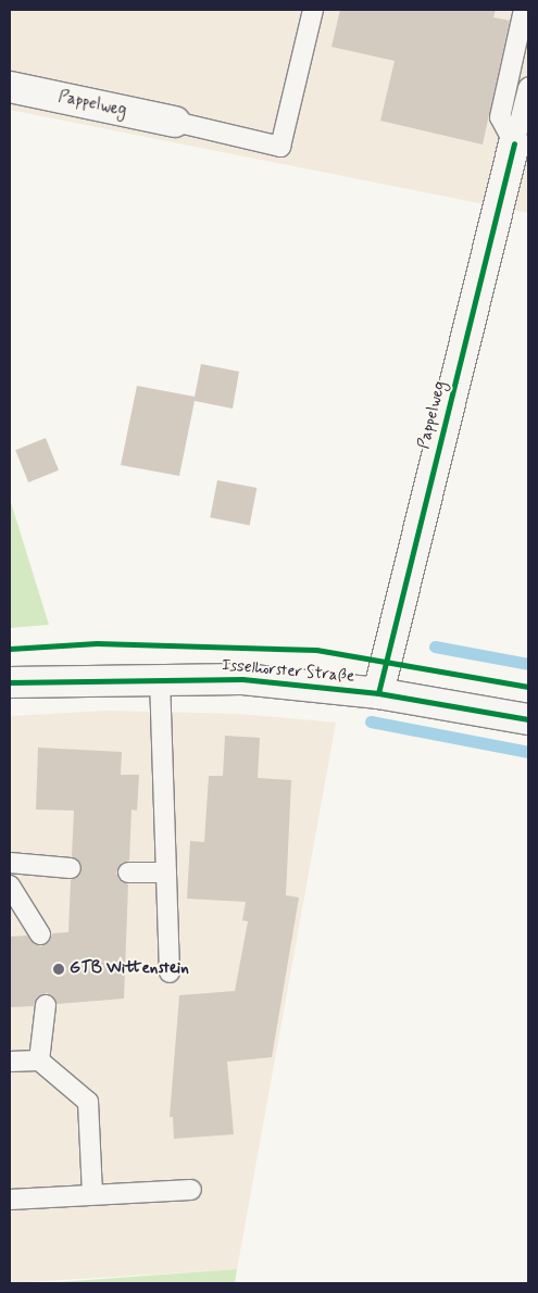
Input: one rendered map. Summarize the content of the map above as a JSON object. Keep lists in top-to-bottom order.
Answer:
{
  "streets": {
    "street": ["Pappelweg", "Isselhorster Straße"]
  },
  "crossings": [
    ["Pappelweg", "Isselhorster Straße"]
  ],
  "places": ["GTB Wittenstein"]
}
